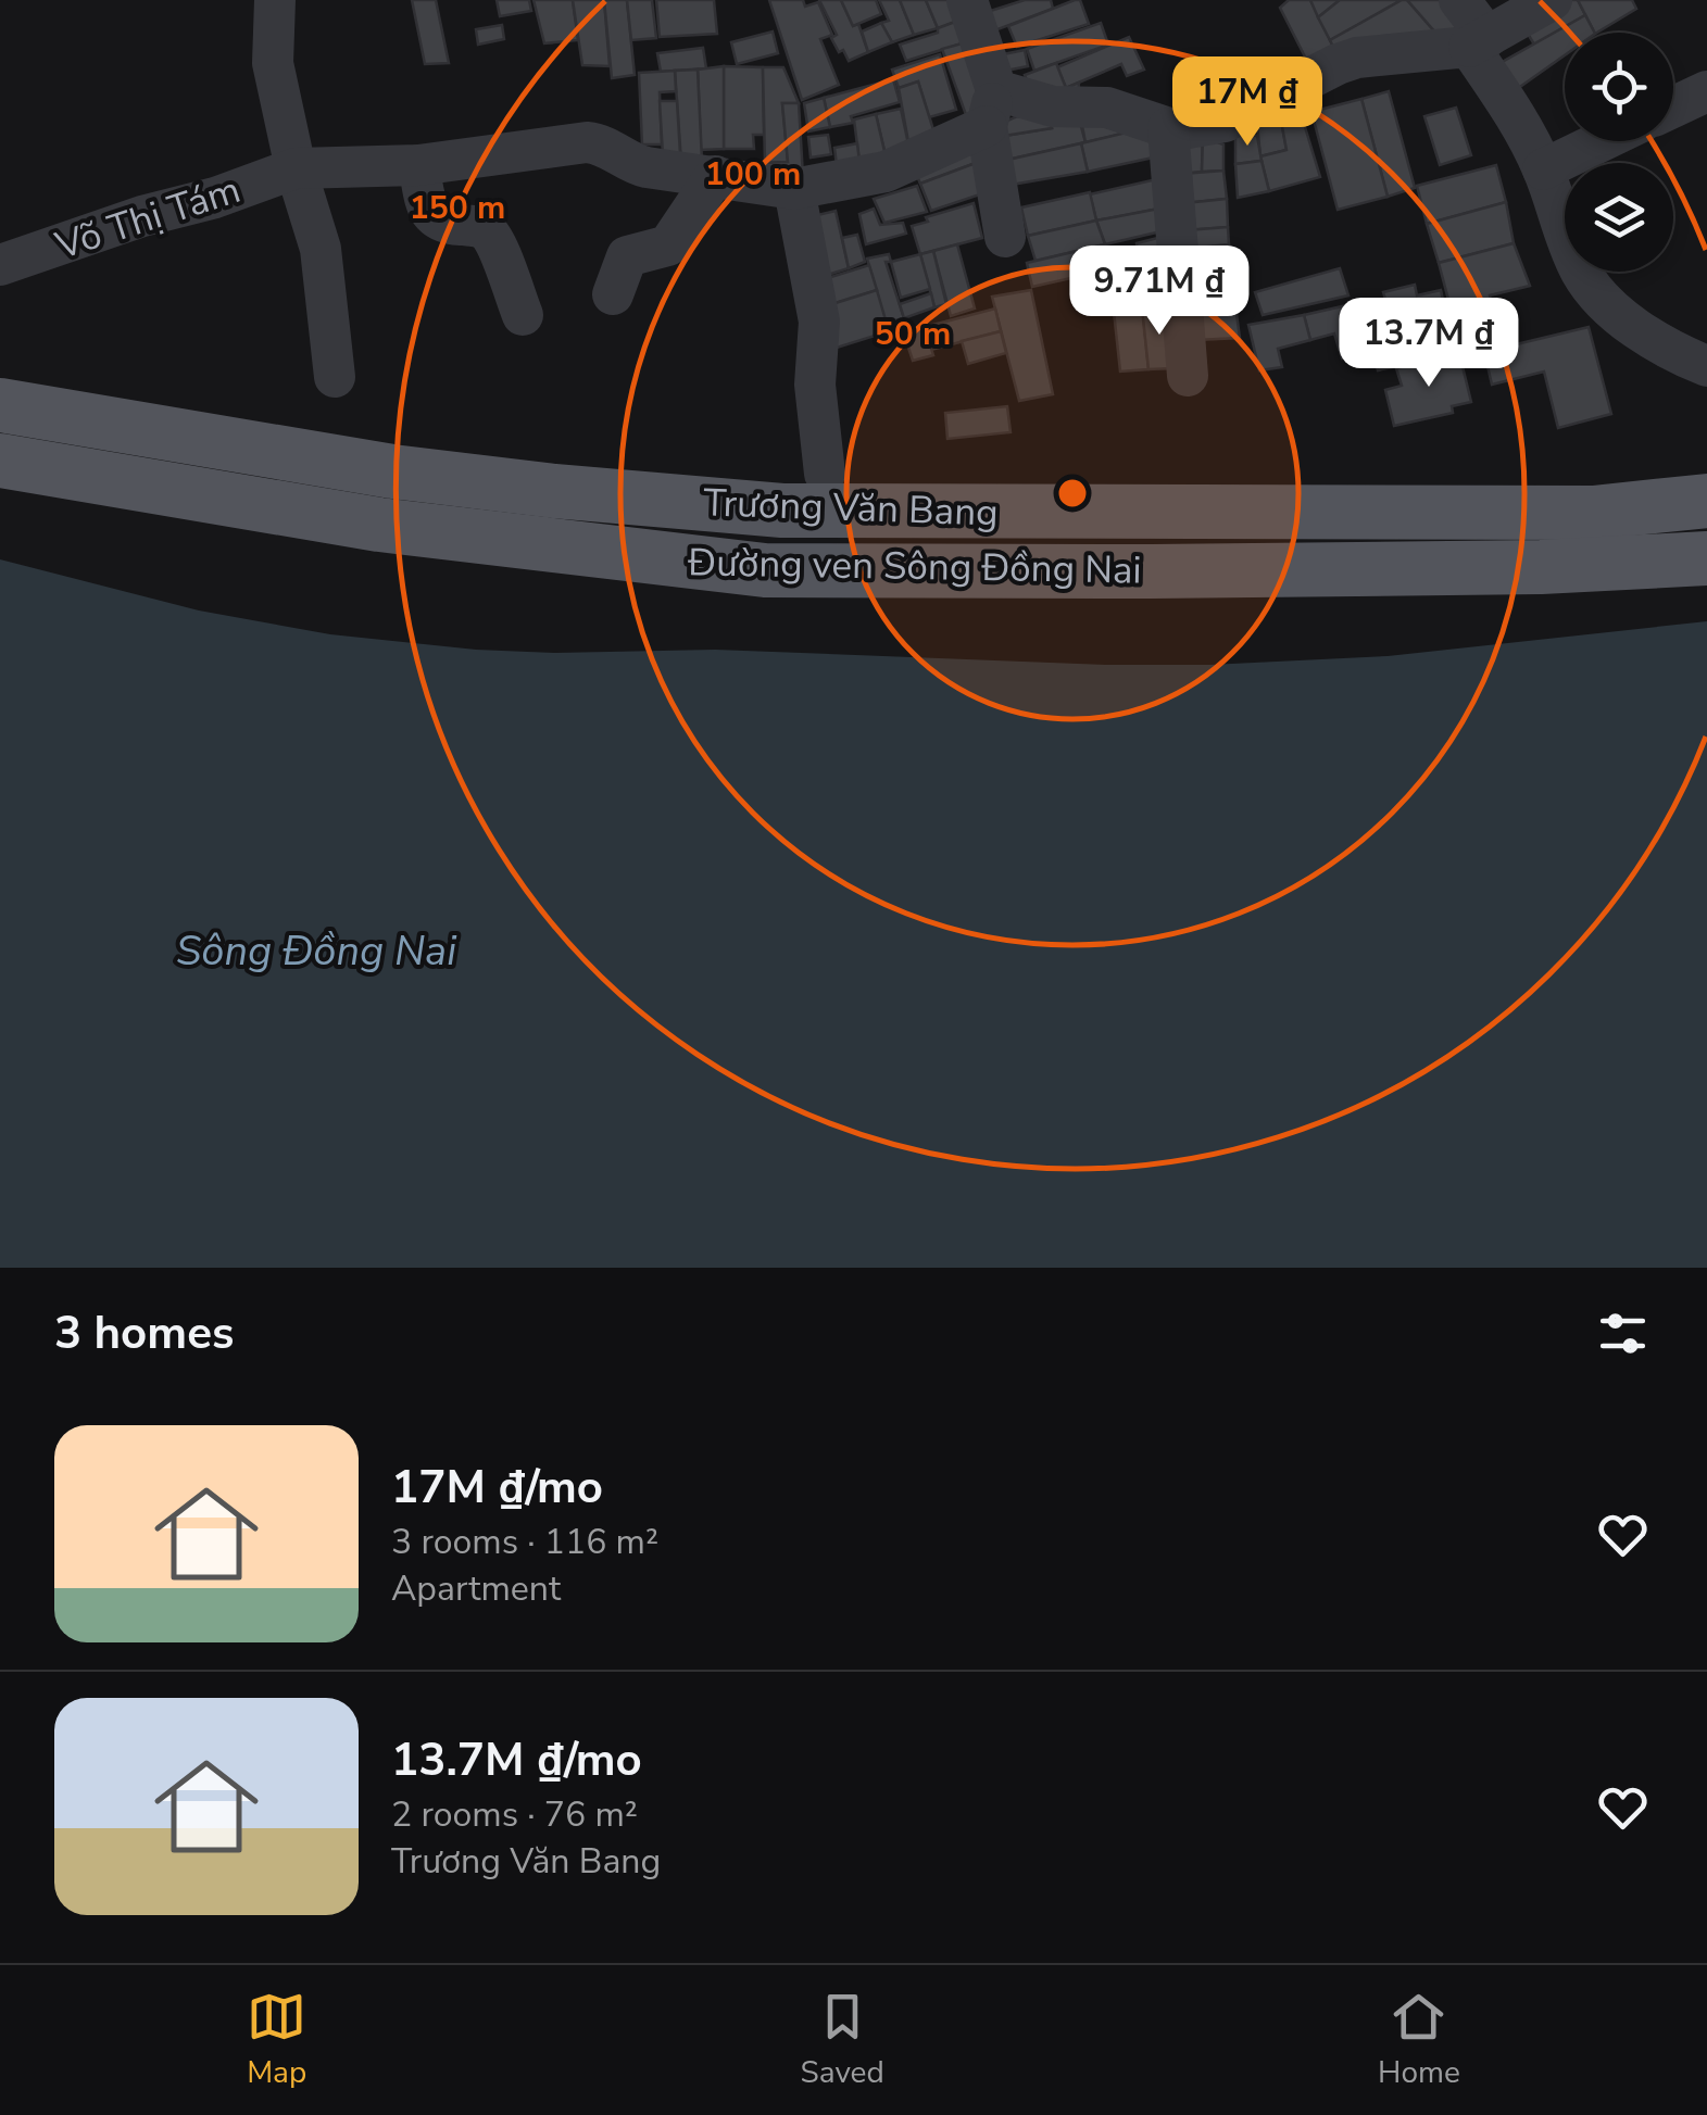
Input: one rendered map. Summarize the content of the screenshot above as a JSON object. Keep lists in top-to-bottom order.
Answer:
{
  "streets": {
    "main road": ["Trương Văn Bang", "Đường ven Sông Đồng Nai"],
    "street": ["Võ Thị Tám"]
  },
  "water": ["Sông Đồng Nai"],
  "page": {
    "price": ["17M ₫", "9.71M ₫", "13.7M ₫"],
    "heading": "3 homes",
    "list": [
      {
        "name": "17M ₫/mo",
        "note": "3 rooms · 116 m² · Apartment"
      },
      {
        "name": "13.7M ₫/mo",
        "note": "2 rooms · 76 m² · Trương Văn Bang"
      }
    ],
    "tabs": ["Map", "Saved", "Home"]
  },
  "rings": ["100 m", "150 m", "50 m"]
}
